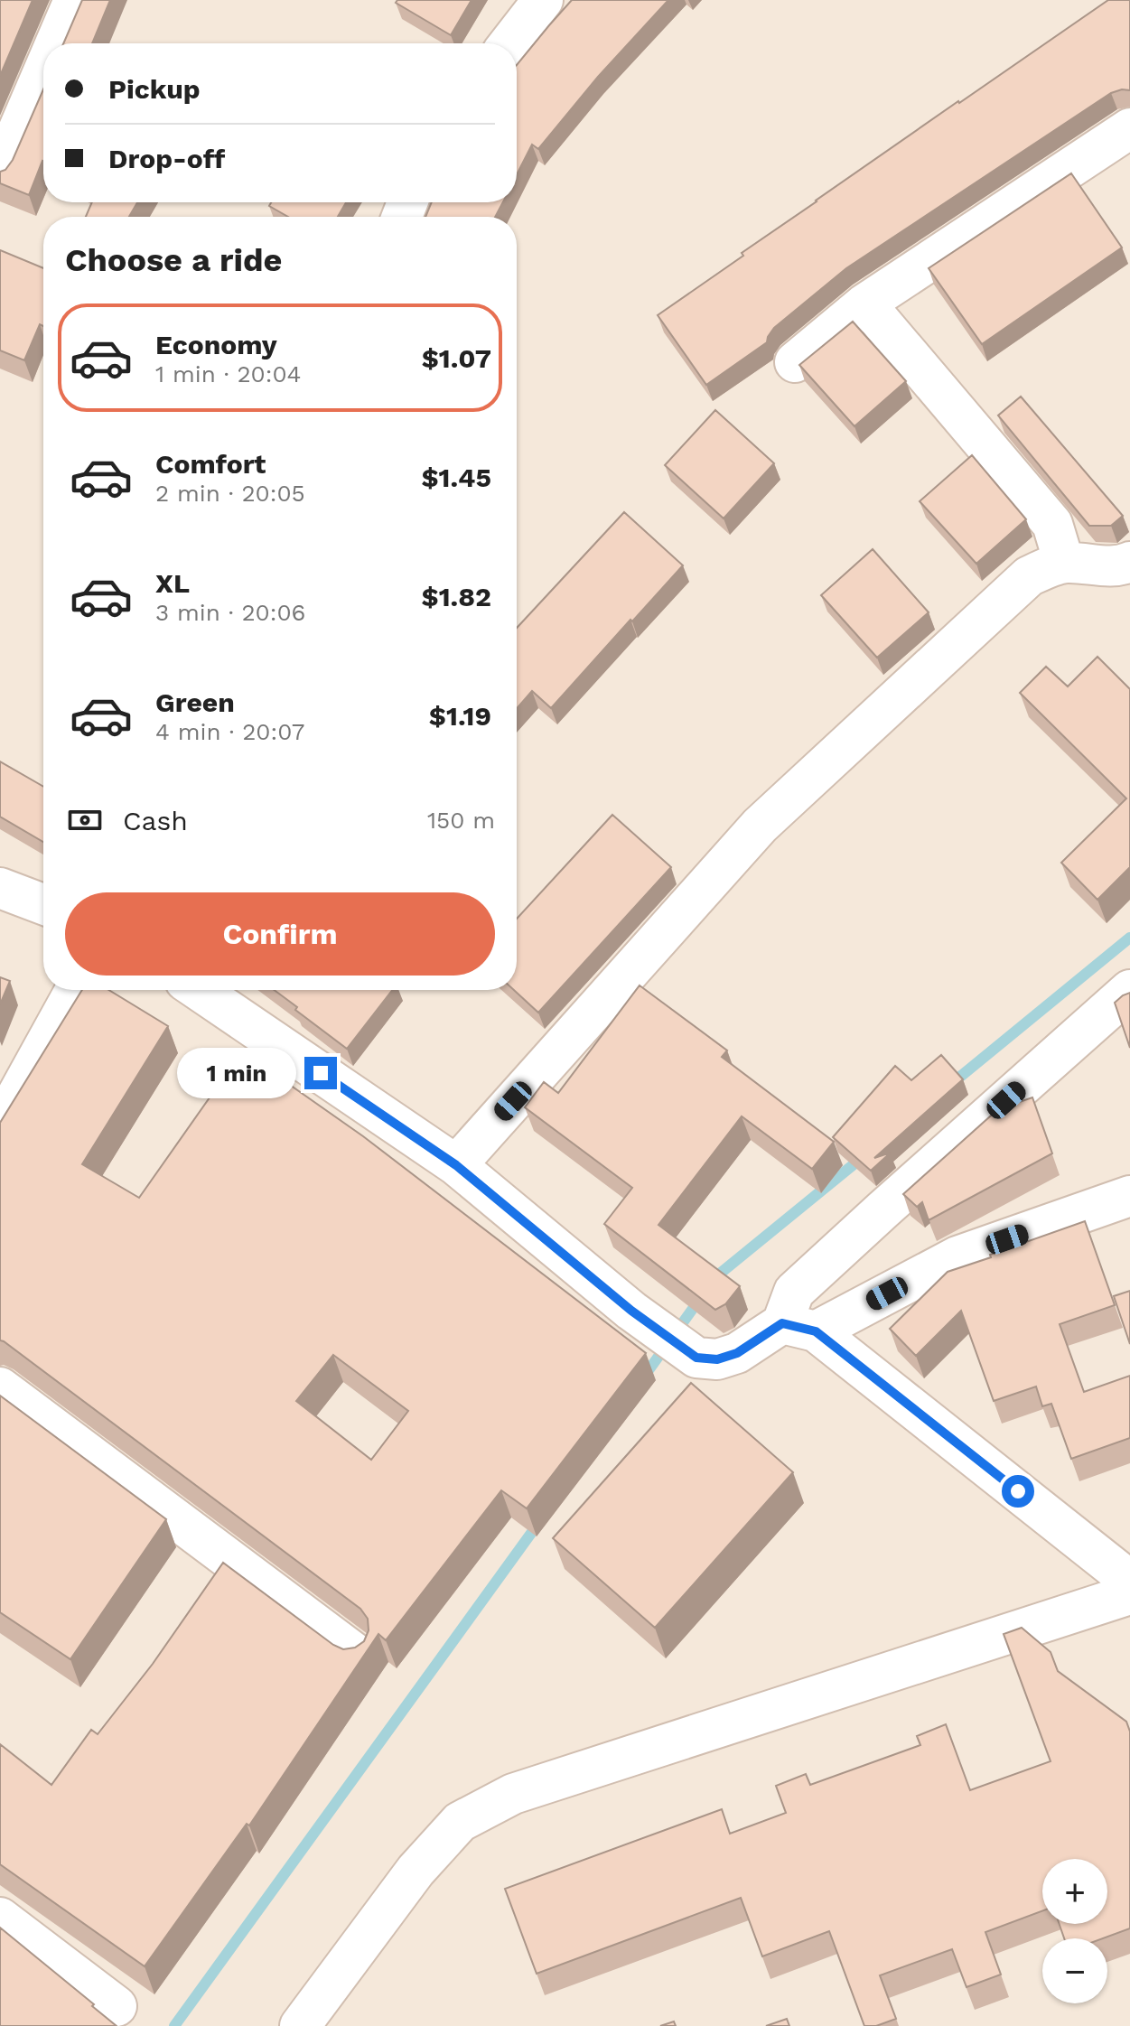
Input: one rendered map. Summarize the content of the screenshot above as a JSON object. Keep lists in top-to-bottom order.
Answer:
{
  "page": {
    "banner": ["Pickup", "Drop-off"],
    "heading": "Choose a ride",
    "list": [
      {
        "name": "Economy",
        "note": "1 min · 20:04",
        "value": "$1.07"
      },
      {
        "name": "Comfort",
        "note": "2 min · 20:05",
        "value": "$1.45"
      },
      {
        "name": "XL",
        "note": "3 min · 20:06",
        "value": "$1.82"
      },
      {
        "name": "Green",
        "note": "4 min · 20:07",
        "value": "$1.19"
      }
    ],
    "pay": ["Cash", "150 m"],
    "buttons": "Confirm",
    "bubble": "1 min",
    "map_buttons": ["+", "−"]
  }
}
